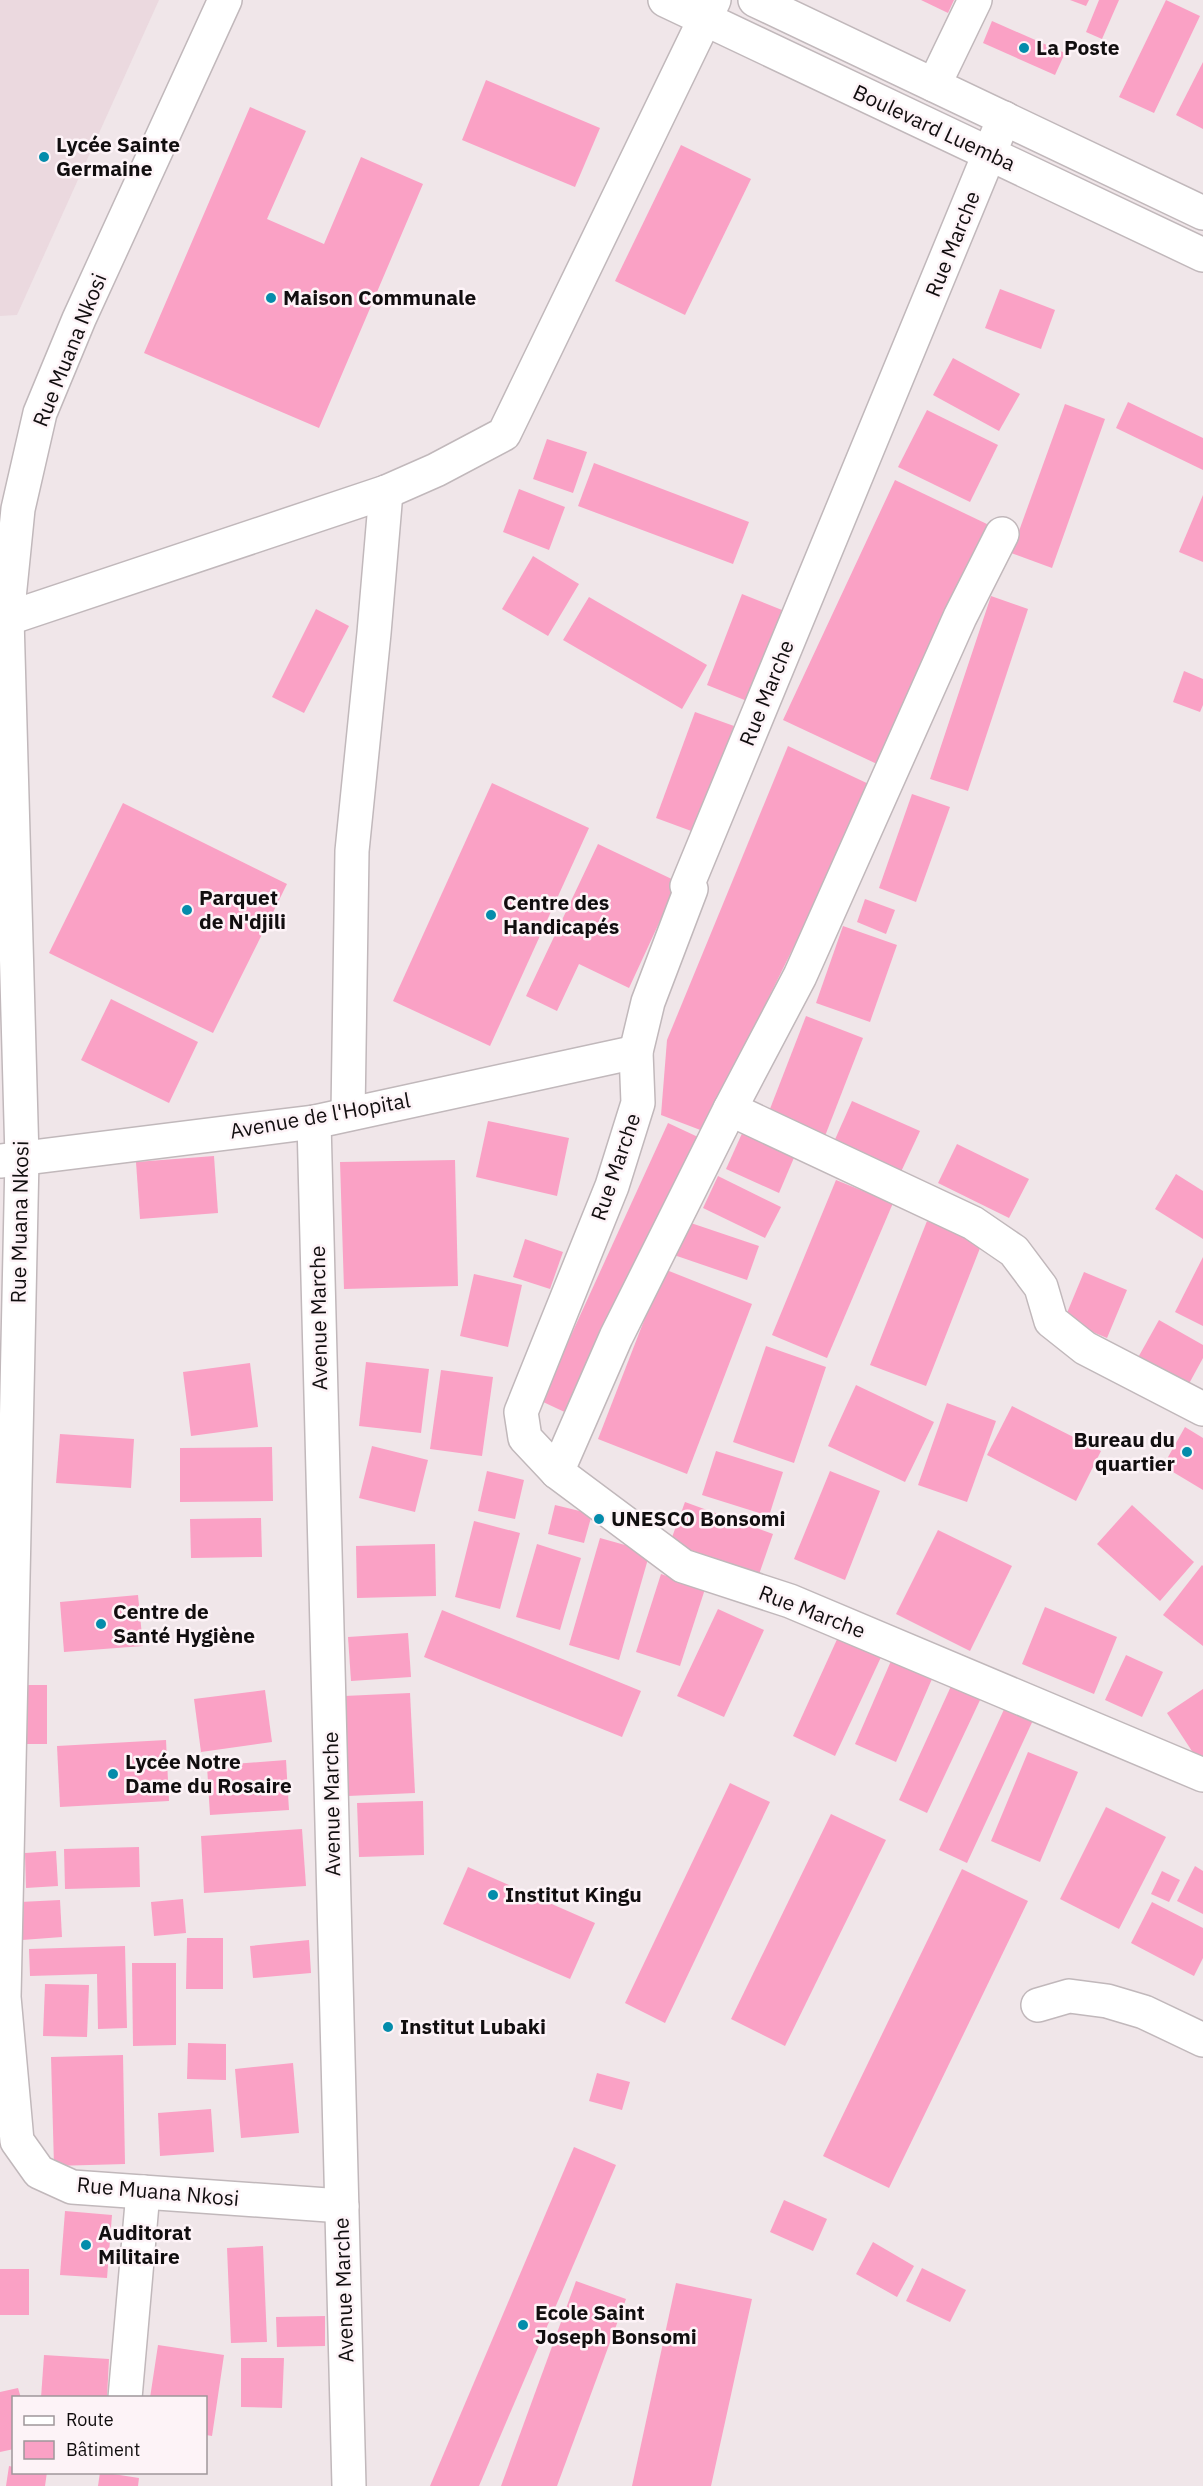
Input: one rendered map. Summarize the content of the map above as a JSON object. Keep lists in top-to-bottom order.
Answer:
{
  "streets": {
    "street": [
      "Boulevard Luemba",
      "Rue Marche",
      "Rue Muana Nkosi",
      "Avenue de l'Hopital",
      "Avenue Marche"
    ]
  },
  "crossings": [
    ["Boulevard Luemba", "Rue Marche"],
    ["Rue Marche", "Avenue de l'Hopital"],
    ["Rue Muana Nkosi", "Avenue de l'Hopital"],
    ["Rue Muana Nkosi", "Avenue Marche"],
    ["Avenue de l'Hopital", "Avenue Marche"]
  ],
  "places": [
    "La Poste",
    "Lycée Sainte Germaine",
    "Maison Communale",
    "Parquet de N'djili",
    "Centre des Handicapés",
    "Bureau du quartier",
    "UNESCO Bonsomi",
    "Centre de Santé Hygiène",
    "Lycée Notre Dame du Rosaire",
    "Institut Kingu",
    "Institut Lubaki",
    "Auditorat Militaire",
    "Ecole Saint Joseph Bonsomi"
  ],
  "legend": ["Route", "Bâtiment"]
}
